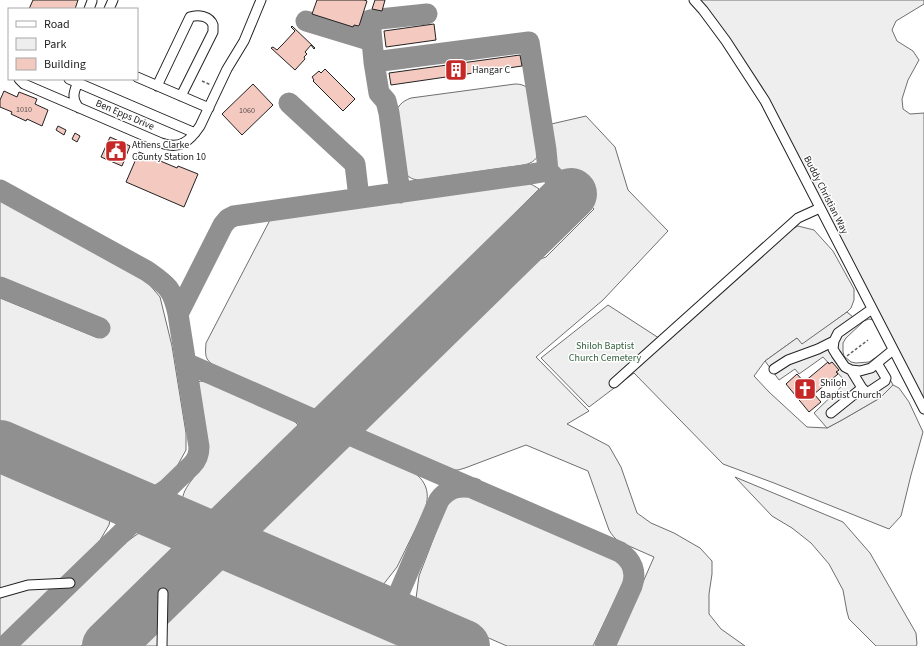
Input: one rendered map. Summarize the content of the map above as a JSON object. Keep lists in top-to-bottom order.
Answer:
{
  "streets": {
    "street": ["Ben Epps Drive", "Buddy Christian Way"]
  },
  "parks": ["Shiloh Baptist Church Cemetery"],
  "places": {
    "building": ["Hangar C"],
    "public building": ["Athens Clarke County Station 10"],
    "church": ["Shiloh Baptist Church"]
  },
  "house_numbers": ["1010", "1060"],
  "legend": ["Road", "Park", "Building"]
}
